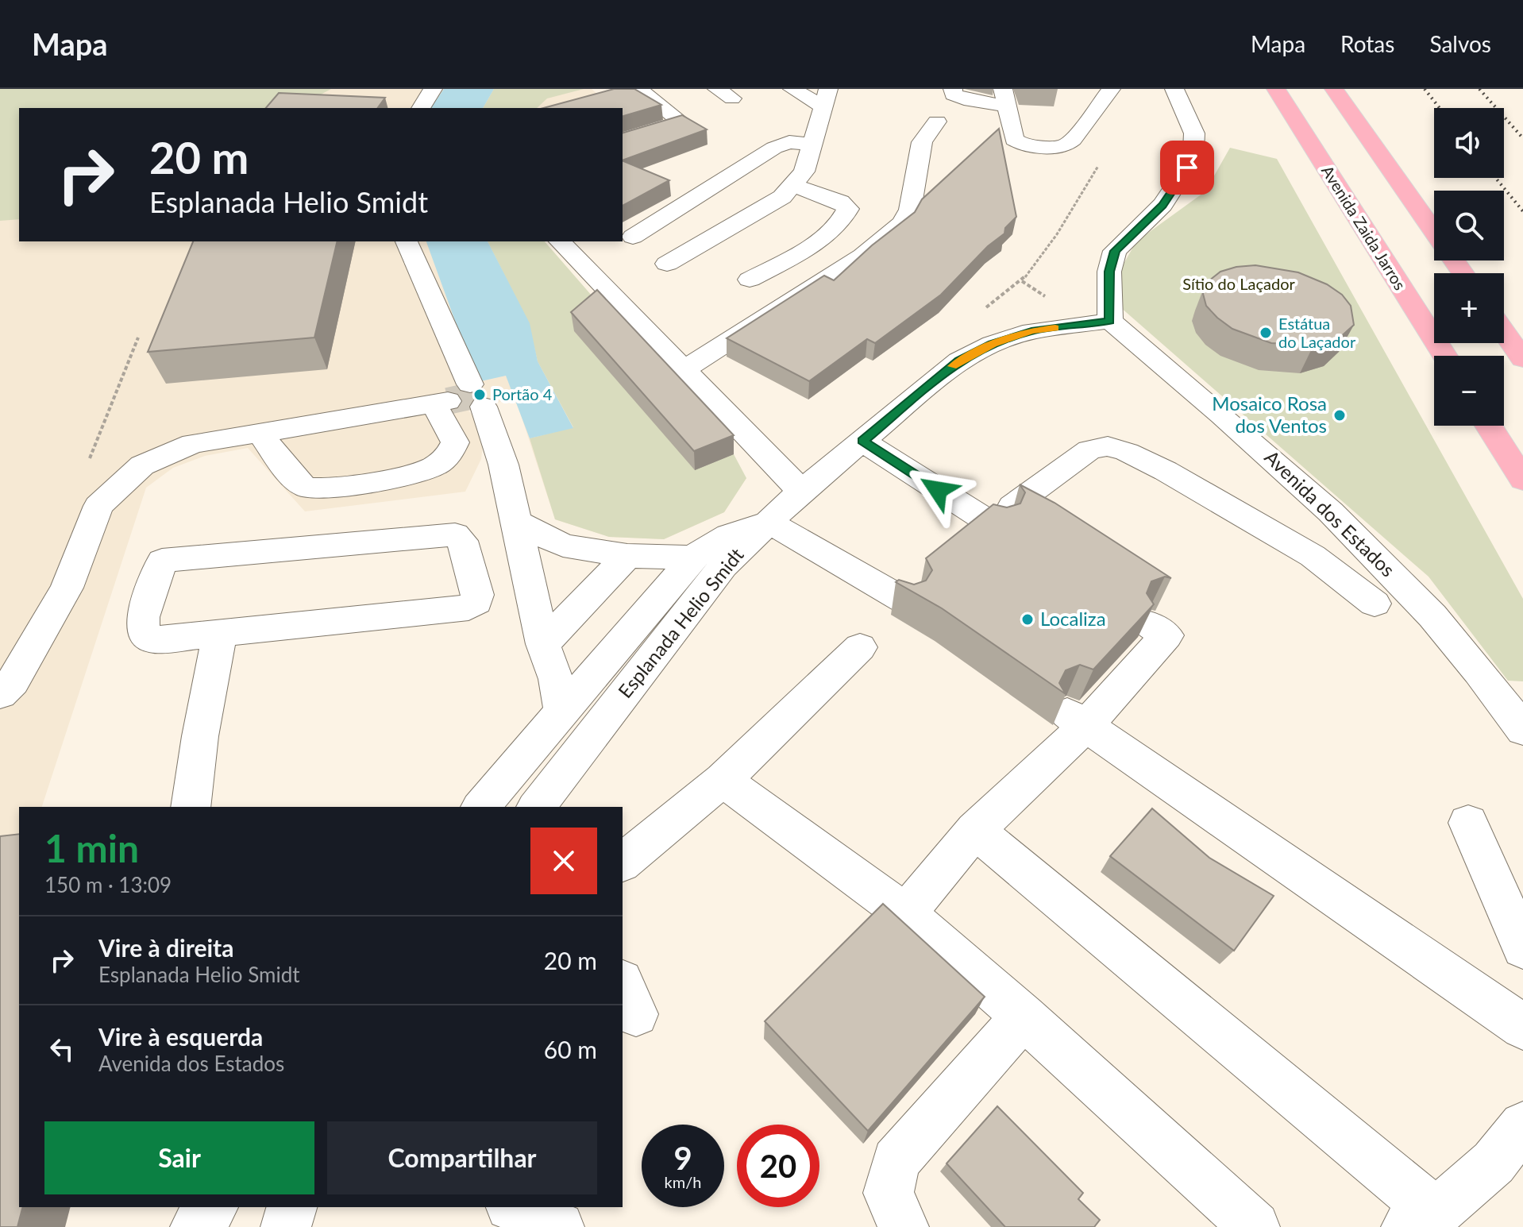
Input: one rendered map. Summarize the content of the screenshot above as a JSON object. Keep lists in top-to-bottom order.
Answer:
{
  "streets": {
    "highway": ["Avenida Zaida Jarros"],
    "street": ["Avenida dos Estados", "Esplanada Helio Smidt"]
  },
  "crossings": [
    ["Avenida dos Estados", "Esplanada Helio Smidt"]
  ],
  "parks": ["Sítio do Laçador"],
  "places": [
    "Estátua do Laçador",
    "Portão 4",
    "Mosaico Rosa dos Ventos",
    "Localiza"
  ],
  "page": {
    "header": "Mapa",
    "nav": ["Mapa", "Rotas", "Salvos"],
    "map_buttons": ["+", "−"],
    "turn": ["20 m", "Esplanada Helio Smidt"],
    "heading": ["1 min", "150 m · 13:09"],
    "list": [
      {
        "name": "Vire à direita",
        "note": "Esplanada Helio Smidt",
        "value": "20 m"
      },
      {
        "name": "Vire à esquerda",
        "note": "Avenida dos Estados",
        "value": "60 m"
      }
    ],
    "buttons": ["Sair", "Compartilhar"],
    "speed": "9 km/h",
    "limit": "20"
  }
}
